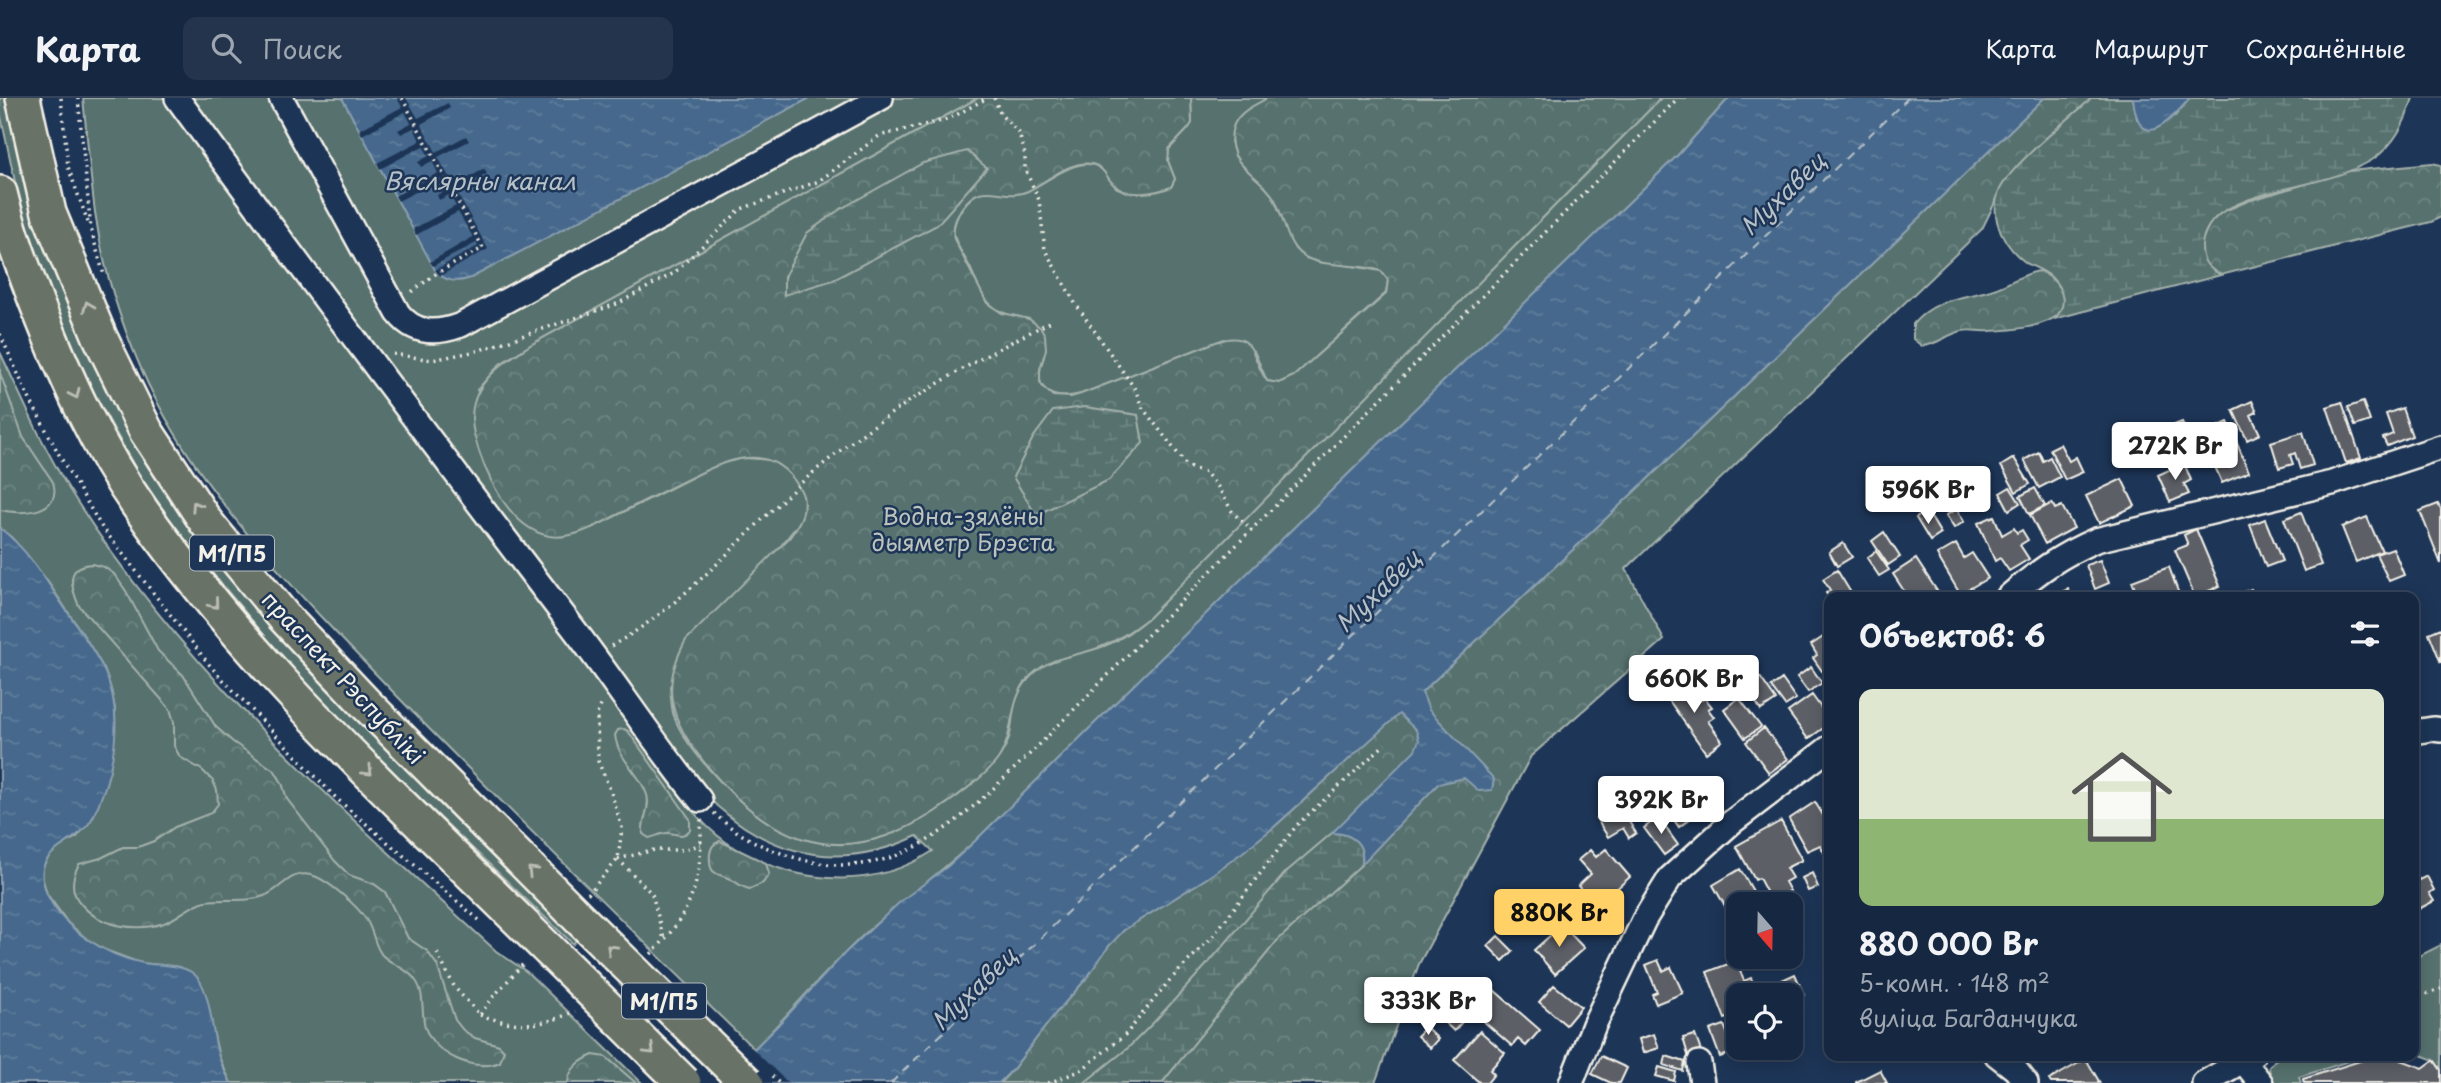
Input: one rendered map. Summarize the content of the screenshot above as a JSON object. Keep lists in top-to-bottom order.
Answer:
{
  "streets": {
    "highway": ["М1/П5", "праспект Рэспублікі"]
  },
  "crossings": [
    ["М1/П5", "праспект Рэспублікі"]
  ],
  "water": ["Вяслярны канал", "Мухавец"],
  "parks": ["Водна-зялёны дыяметр Брэста"],
  "north": "bottom",
  "page": {
    "header": "Карта",
    "search": "Поиск",
    "nav": ["Карта", "Маршрут", "Сохранённые"],
    "price": [
      "272K Br",
      "596K Br",
      "660K Br",
      "392K Br",
      "880K Br",
      "333K Br"
    ],
    "heading": "Объектов: 6",
    "list": [
      {
        "name": "880 000 Br",
        "note": "5-комн. · 148 m² · вуліца Багданчука"
      }
    ]
  }
}
